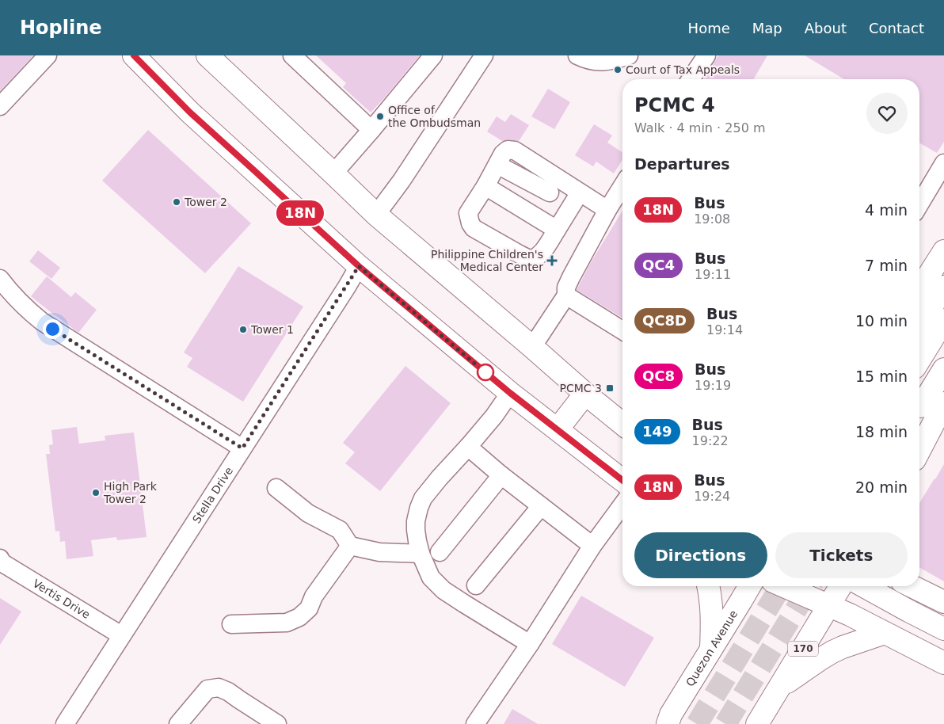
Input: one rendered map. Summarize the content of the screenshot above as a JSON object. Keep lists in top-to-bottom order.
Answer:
{
  "streets": {
    "main road": ["Quezon Avenue", "170"],
    "street": ["Stella Drive", "Vertis Drive"]
  },
  "crossings": [
    ["Stella Drive", "Vertis Drive"]
  ],
  "places": {
    "other": [
      "Court of Tax Appeals",
      "Office of the Ombudsman",
      "Tower 2",
      "Tower 1",
      "High Park Tower 2"
    ],
    "health": ["Philippine Children's Medical Center"],
    "transit": ["PCMC 3"]
  },
  "lines": ["bus line 18N"],
  "page": {
    "header": "Hopline",
    "nav": [
      "Home",
      "Map",
      "About",
      "Contact"
    ],
    "on_map": "18N",
    "heading": [
      ["PCMC 4", "Walk · 4 min · 250 m"],
      "Departures"
    ],
    "list": [
      {
        "mark": "18N",
        "name": "Bus",
        "note": "19:08",
        "value": "4 min"
      },
      {
        "mark": "QC4",
        "name": "Bus",
        "note": "19:11",
        "value": "7 min"
      },
      {
        "mark": "QC8D",
        "name": "Bus",
        "note": "19:14",
        "value": "10 min"
      },
      {
        "mark": "QC8",
        "name": "Bus",
        "note": "19:19",
        "value": "15 min"
      },
      {
        "mark": "149",
        "name": "Bus",
        "note": "19:22",
        "value": "18 min"
      },
      {
        "mark": "18N",
        "name": "Bus",
        "note": "19:24",
        "value": "20 min"
      }
    ],
    "buttons": ["Directions", "Tickets"]
  }
}
